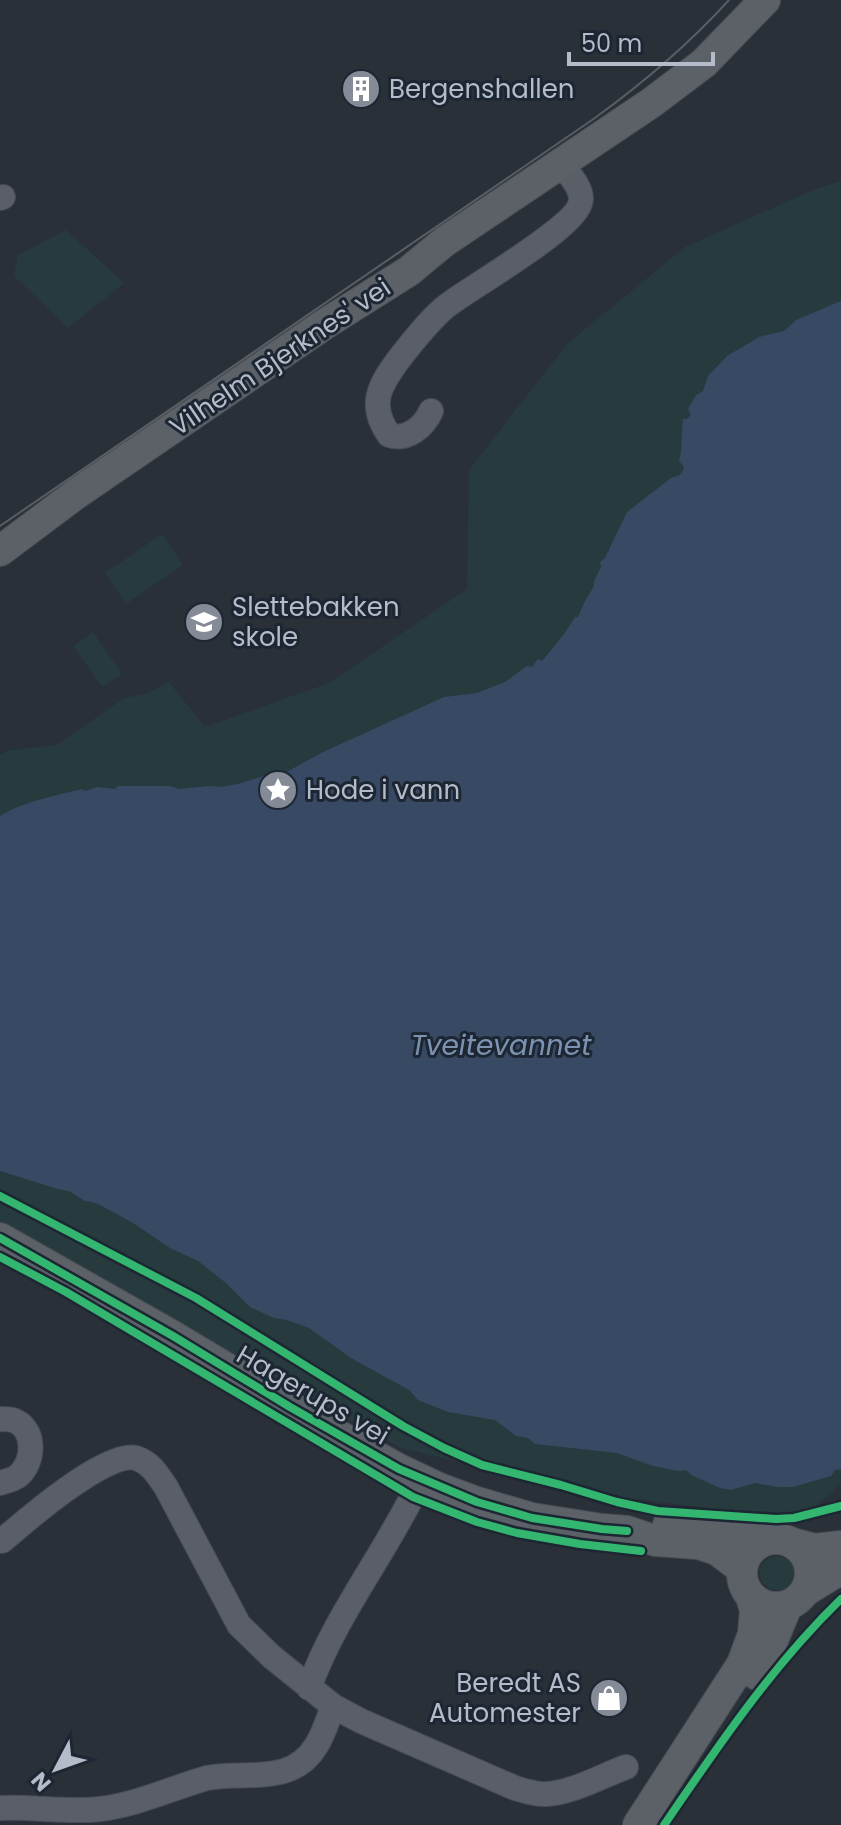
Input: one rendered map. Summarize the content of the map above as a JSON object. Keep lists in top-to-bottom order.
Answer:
{
  "streets": {
    "main road": ["Vilhelm Bjerknes' vei", "Hagerups vei"]
  },
  "water": ["Tveitevannet"],
  "places": {
    "building": ["Bergenshallen"],
    "school or university": ["Slettebakken skole"],
    "place": ["Hode i vann"],
    "shop": ["Beredt AS Automester"]
  },
  "scale_bar": "50 m",
  "north": "bottom left"
}
